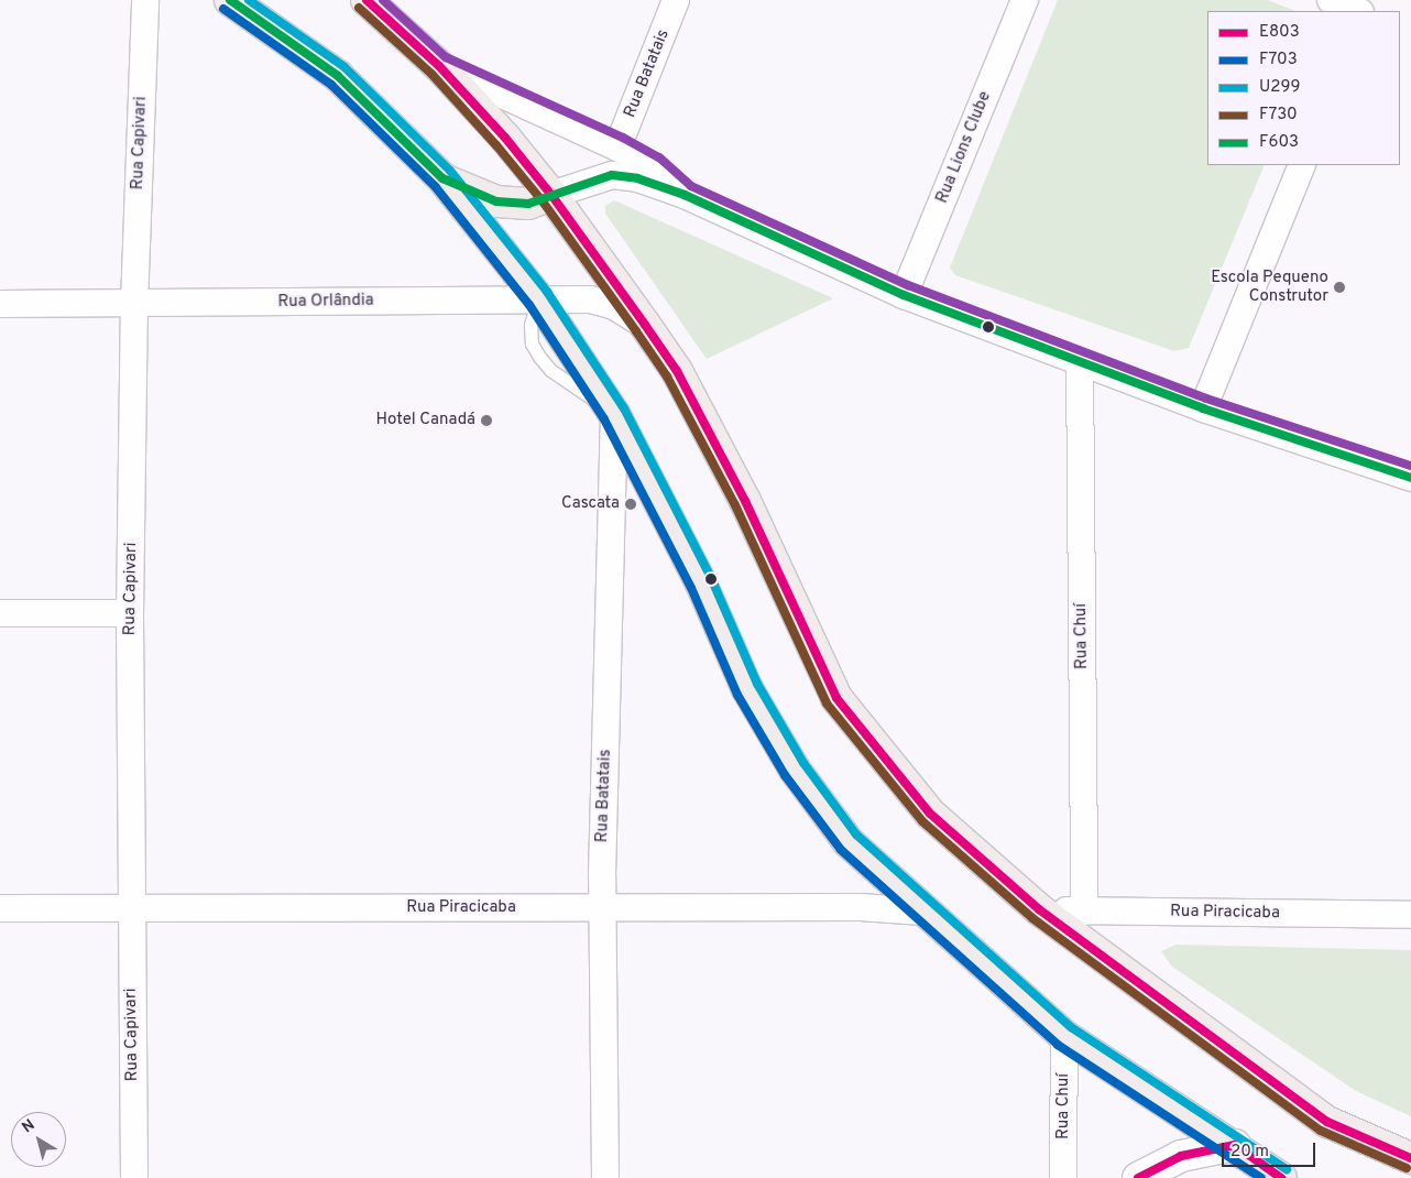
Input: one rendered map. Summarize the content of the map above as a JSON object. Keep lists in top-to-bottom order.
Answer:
{
  "streets": {
    "street": [
      "Rua Batatais",
      "Rua Capivari",
      "Rua Lions Clube",
      "Rua Orlândia",
      "Rua Chuí",
      "Rua Piracicaba"
    ]
  },
  "crossings": [
    ["Rua Batatais", "Rua Piracicaba"],
    ["Rua Capivari", "Rua Orlândia"],
    ["Rua Capivari", "Rua Piracicaba"],
    ["Rua Chuí", "Rua Piracicaba"]
  ],
  "places": ["Escola Pequeno Construtor", "Hotel Canadá", "Cascata"],
  "lines": [
    "transit line E803",
    "transit line U299",
    "transit line F603",
    "transit line F730",
    "transit line F703"
  ],
  "legend": [
    "E803",
    "F703",
    "U299",
    "F730",
    "F603"
  ],
  "scale_bar": "20 m",
  "north": "top left"
}
